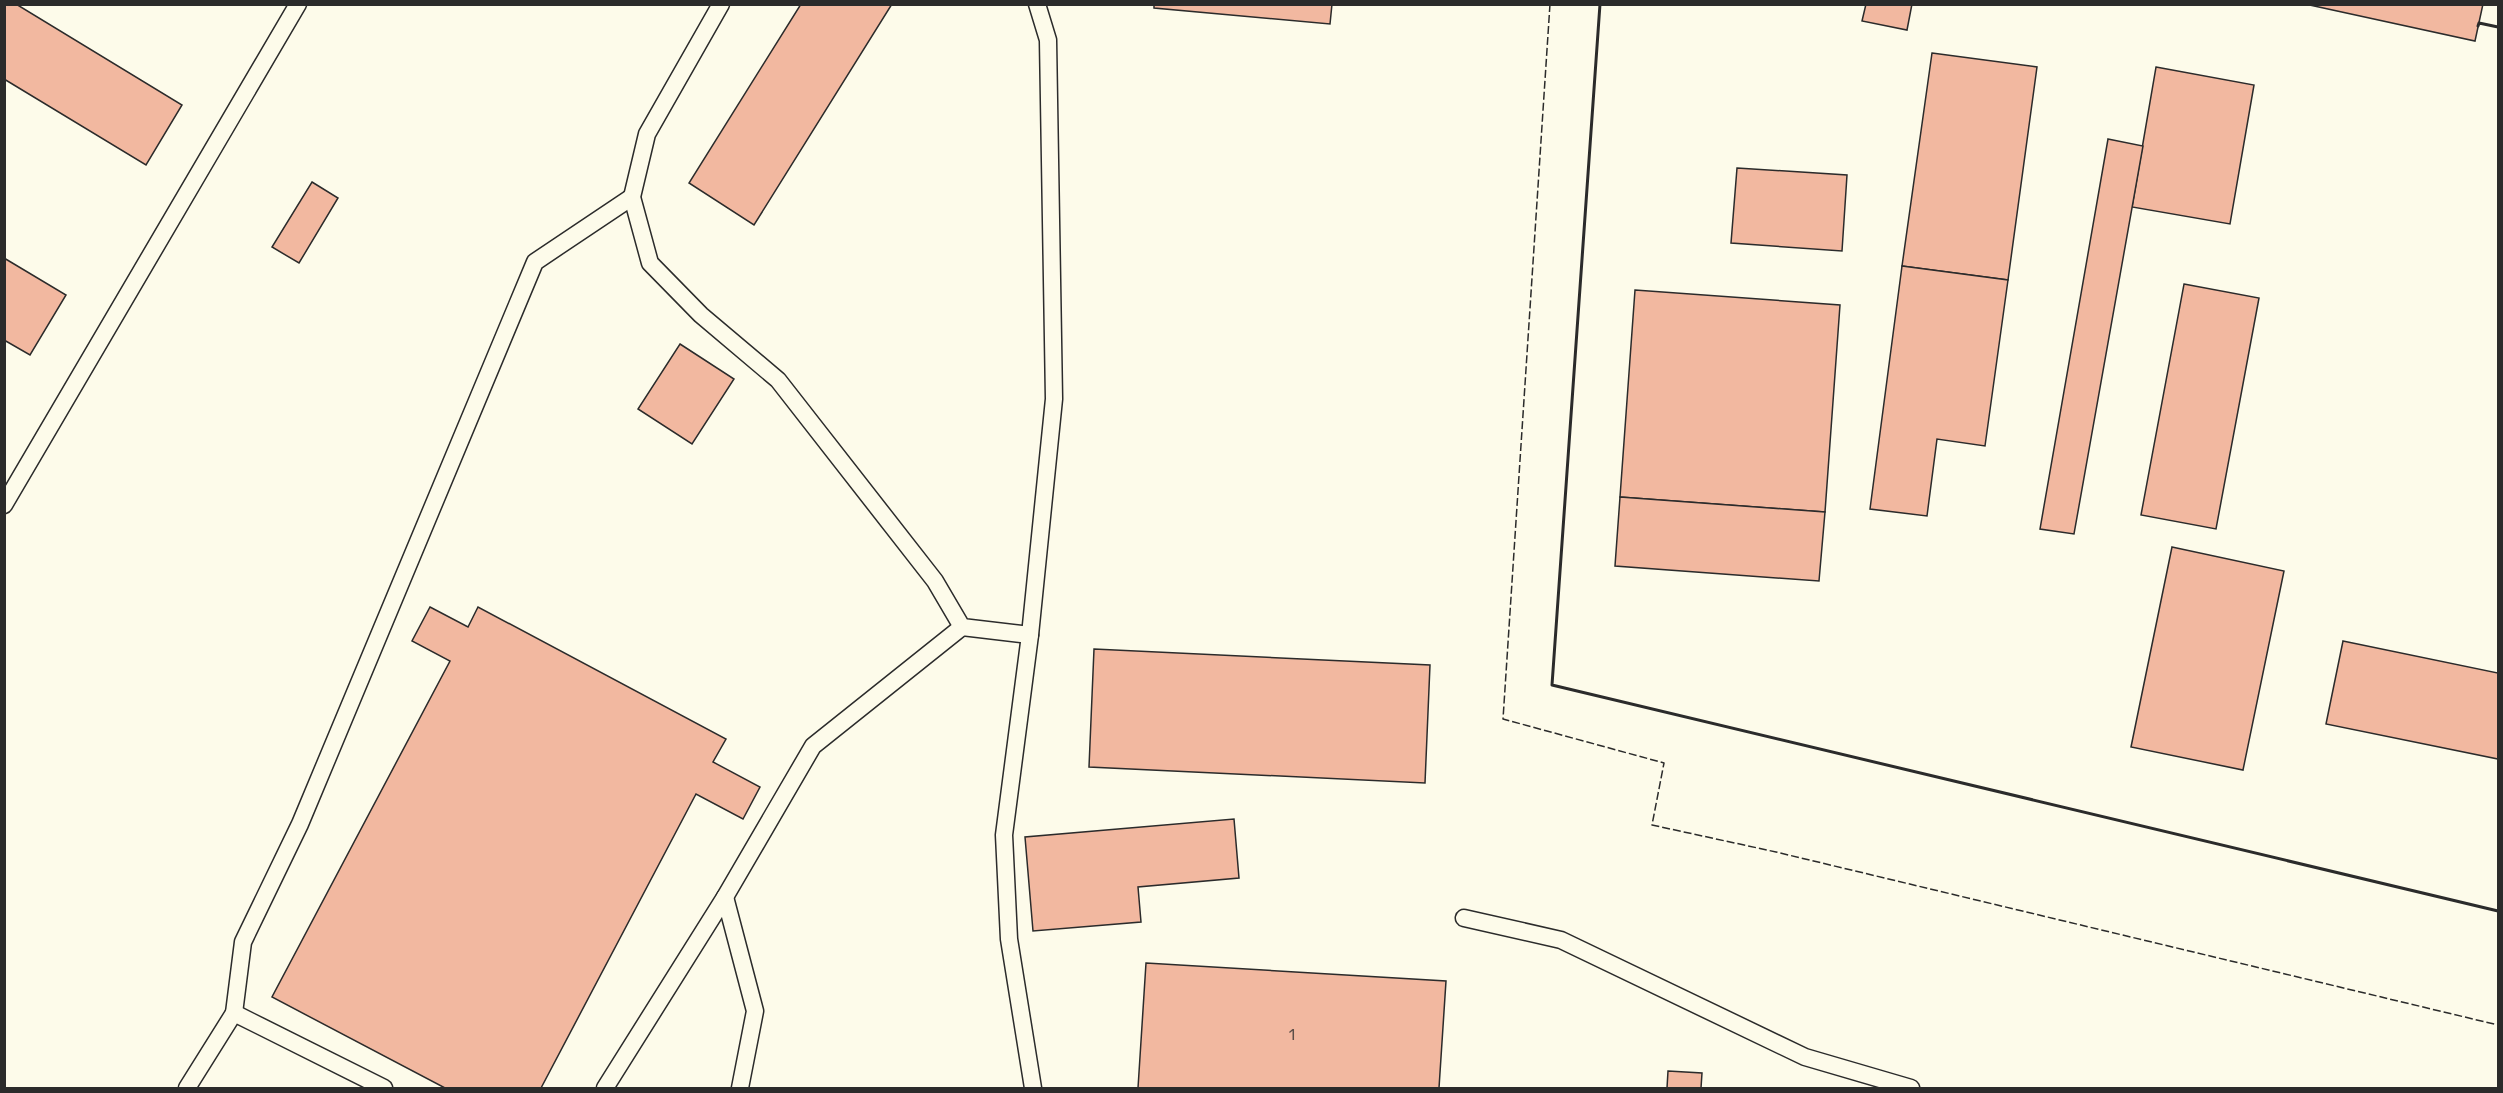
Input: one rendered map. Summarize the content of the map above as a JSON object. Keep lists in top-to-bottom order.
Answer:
{
  "house_numbers": ["1"]
}
